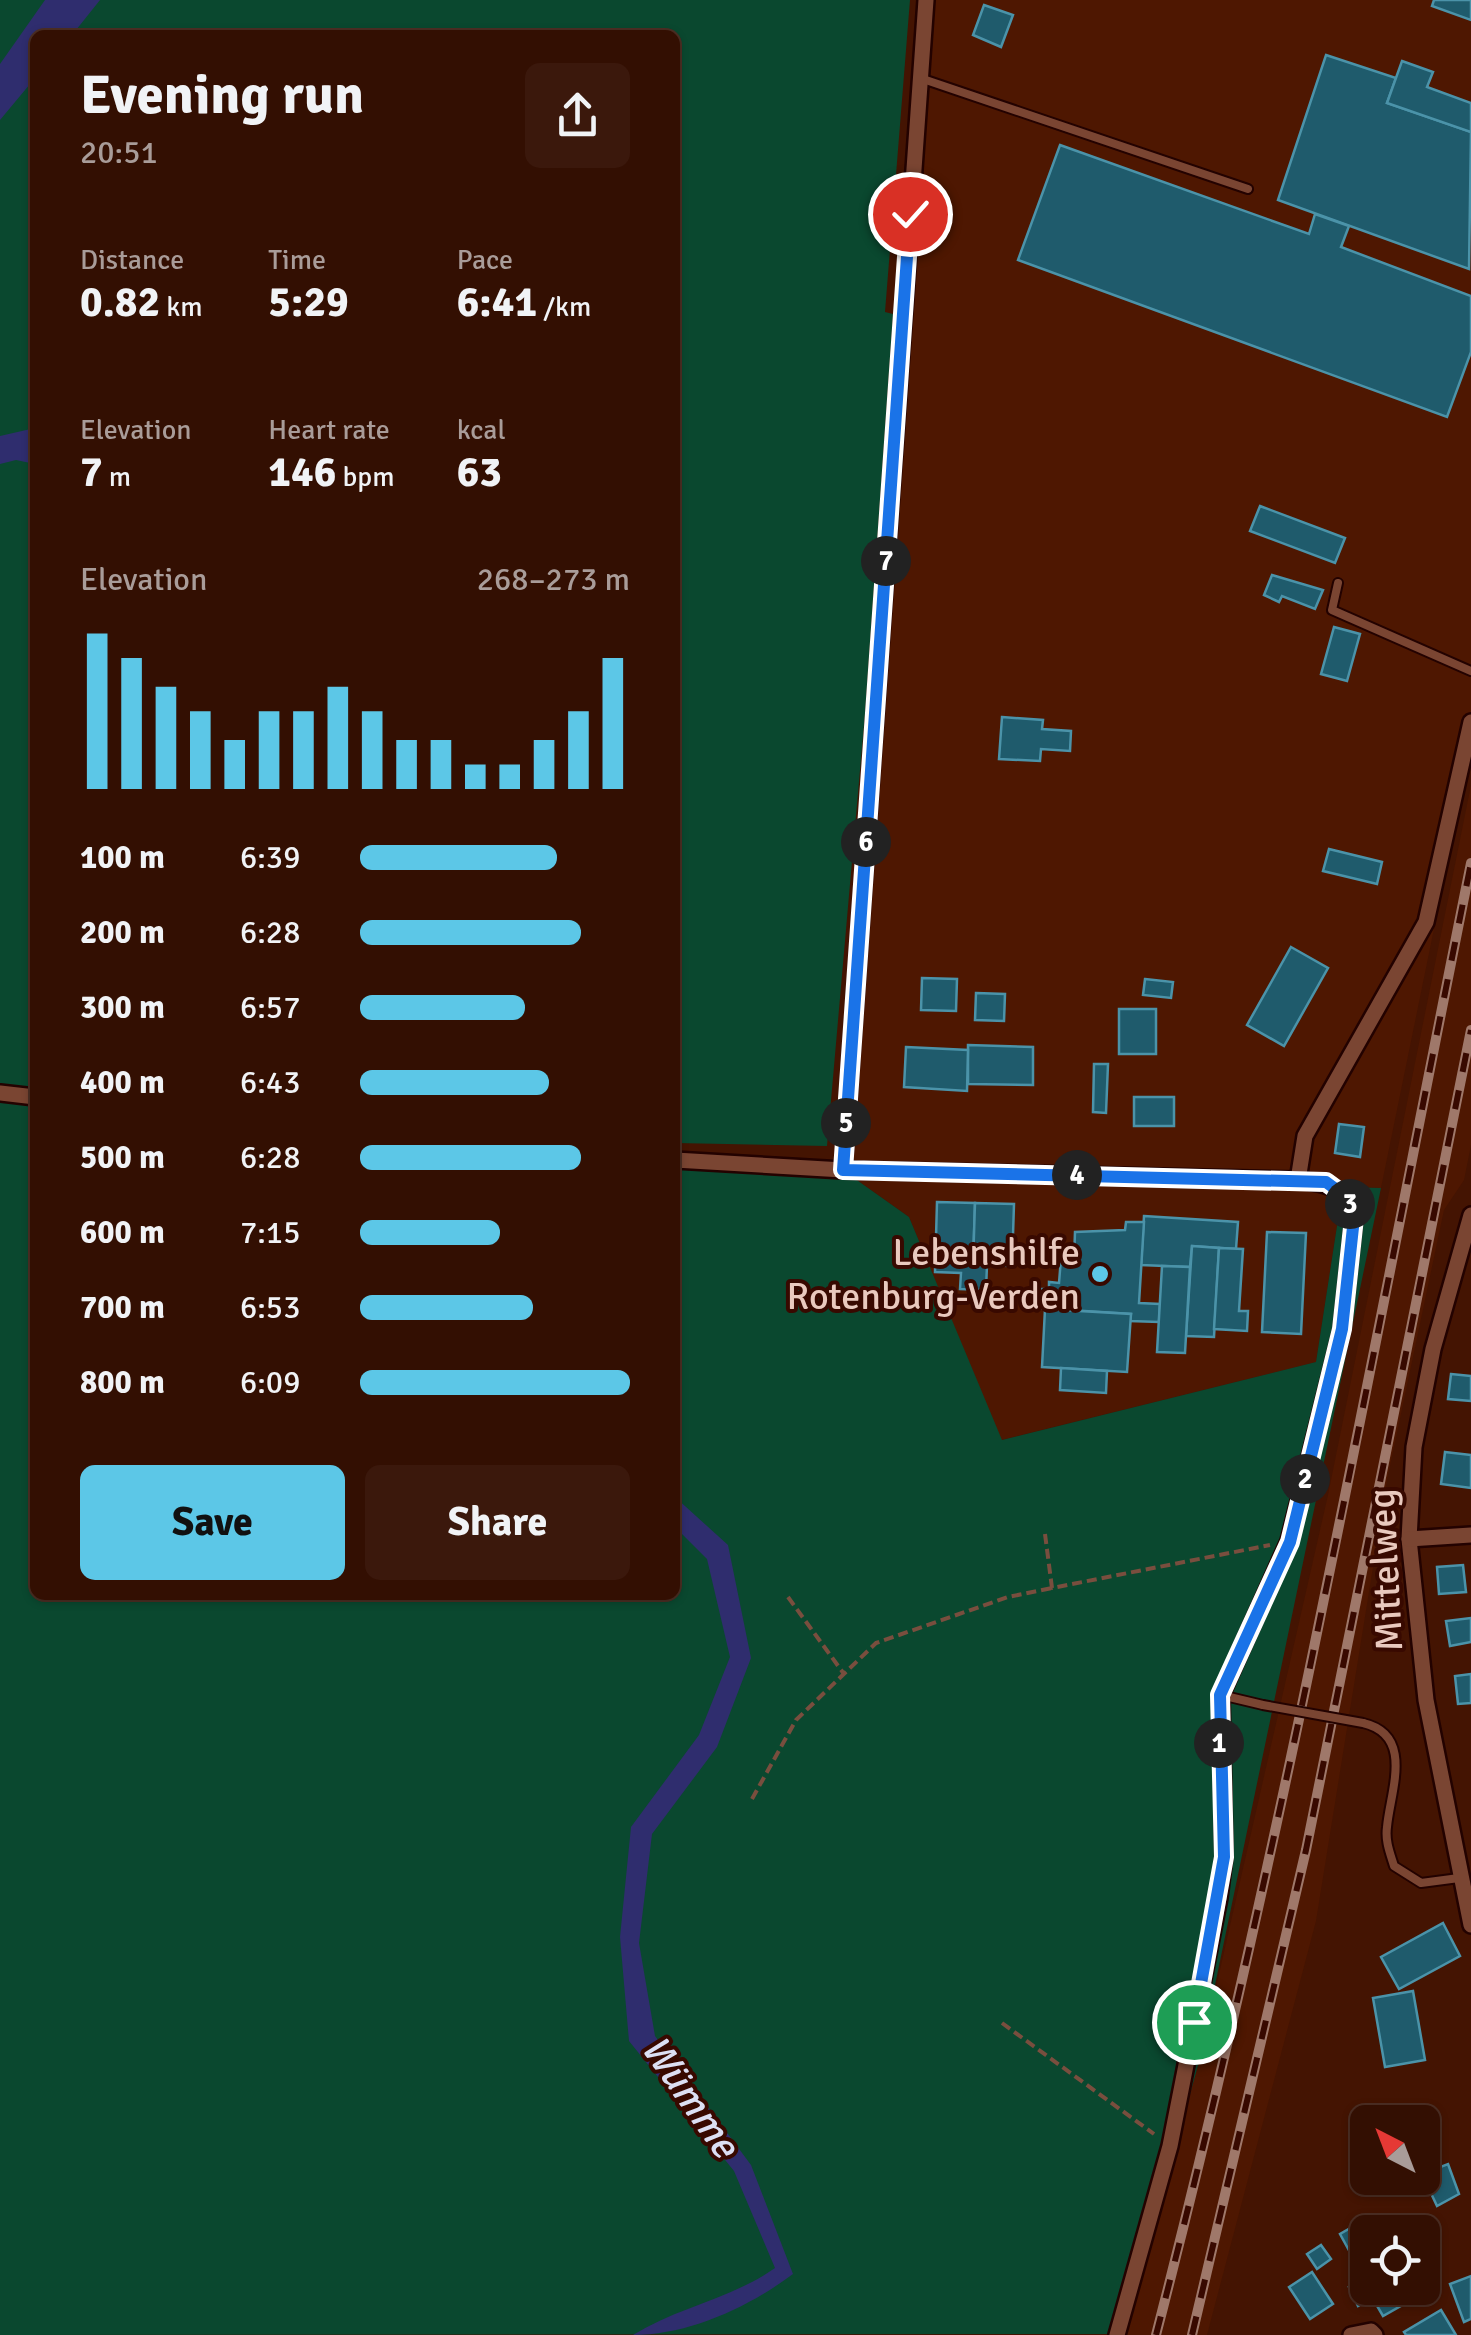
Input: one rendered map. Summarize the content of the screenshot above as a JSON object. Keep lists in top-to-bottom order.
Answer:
{
  "streets": {
    "street": ["Mittelweg"]
  },
  "water": ["Wümme"],
  "places": ["Lebenshilfe Rotenburg-Verden"],
  "north": "top left",
  "page": {
    "heading": ["Evening run", "20:51"],
    "stats": [
      ["Distance", "0.82 km"],
      ["Time", "5:29"],
      ["Pace", "6:41 /km"],
      ["Elevation", "7 m"],
      ["Heart rate", "146 bpm"],
      ["kcal", "63"]
    ],
    "pins": [
      "7",
      "6",
      "5",
      "4",
      "3",
      "2",
      "1"
    ],
    "chart": ["Elevation", "268–273 m"],
    "list": [
      {
        "name": "100 m",
        "note": "6:39"
      },
      {
        "name": "200 m",
        "note": "6:28"
      },
      {
        "name": "300 m",
        "note": "6:57"
      },
      {
        "name": "400 m",
        "note": "6:43"
      },
      {
        "name": "500 m",
        "note": "6:28"
      },
      {
        "name": "600 m",
        "note": "7:15"
      },
      {
        "name": "700 m",
        "note": "6:53"
      },
      {
        "name": "800 m",
        "note": "6:09"
      }
    ],
    "buttons": ["Save", "Share"]
  }
}
